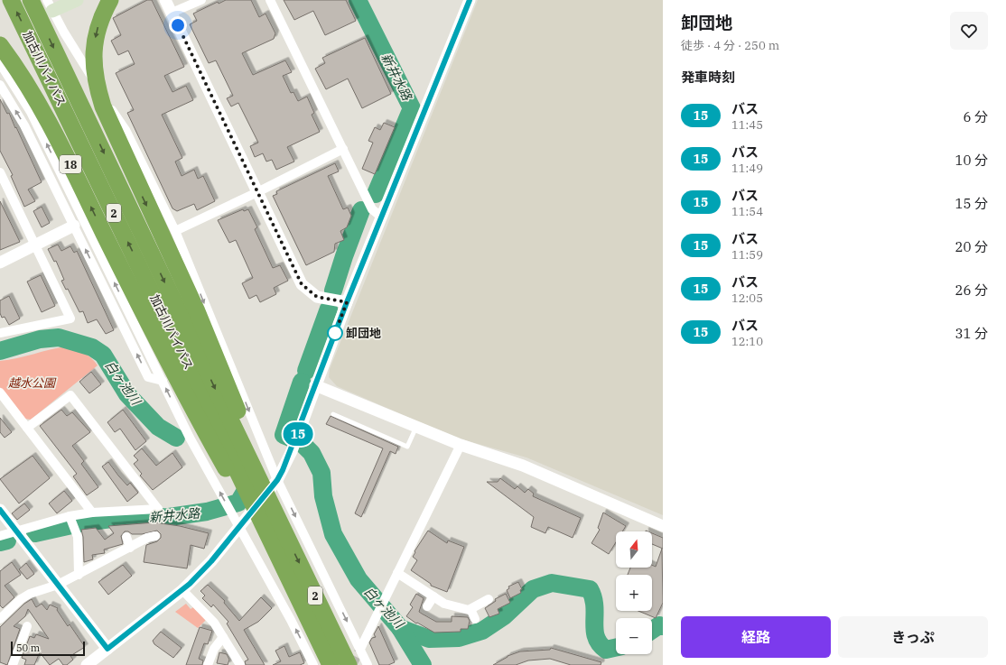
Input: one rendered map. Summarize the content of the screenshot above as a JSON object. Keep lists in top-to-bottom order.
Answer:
{
  "streets": {
    "highway": ["加古川バイパス", "18", "2"]
  },
  "crossings": [
    ["加古川バイパス", "2"],
    ["18", "2"]
  ],
  "water": ["新井水路", "白ヶ池川"],
  "parks": ["越水公園"],
  "places": ["卸団地"],
  "lines": ["bus line 15"],
  "scale_bar": "50 m",
  "north": "top",
  "page": {
    "on_map": "15",
    "heading": [
      ["卸団地", "徒歩 · 4 分 · 250 m"],
      "発車時刻"
    ],
    "list": [
      {
        "mark": "15",
        "name": "バス",
        "note": "11:45",
        "value": "6 分"
      },
      {
        "mark": "15",
        "name": "バス",
        "note": "11:49",
        "value": "10 分"
      },
      {
        "mark": "15",
        "name": "バス",
        "note": "11:54",
        "value": "15 分"
      },
      {
        "mark": "15",
        "name": "バス",
        "note": "11:59",
        "value": "20 分"
      },
      {
        "mark": "15",
        "name": "バス",
        "note": "12:05",
        "value": "26 分"
      },
      {
        "mark": "15",
        "name": "バス",
        "note": "12:10",
        "value": "31 分"
      }
    ],
    "map_buttons": ["+", "−"],
    "buttons": ["経路", "きっぷ"],
    "scale": "50 m"
  }
}
